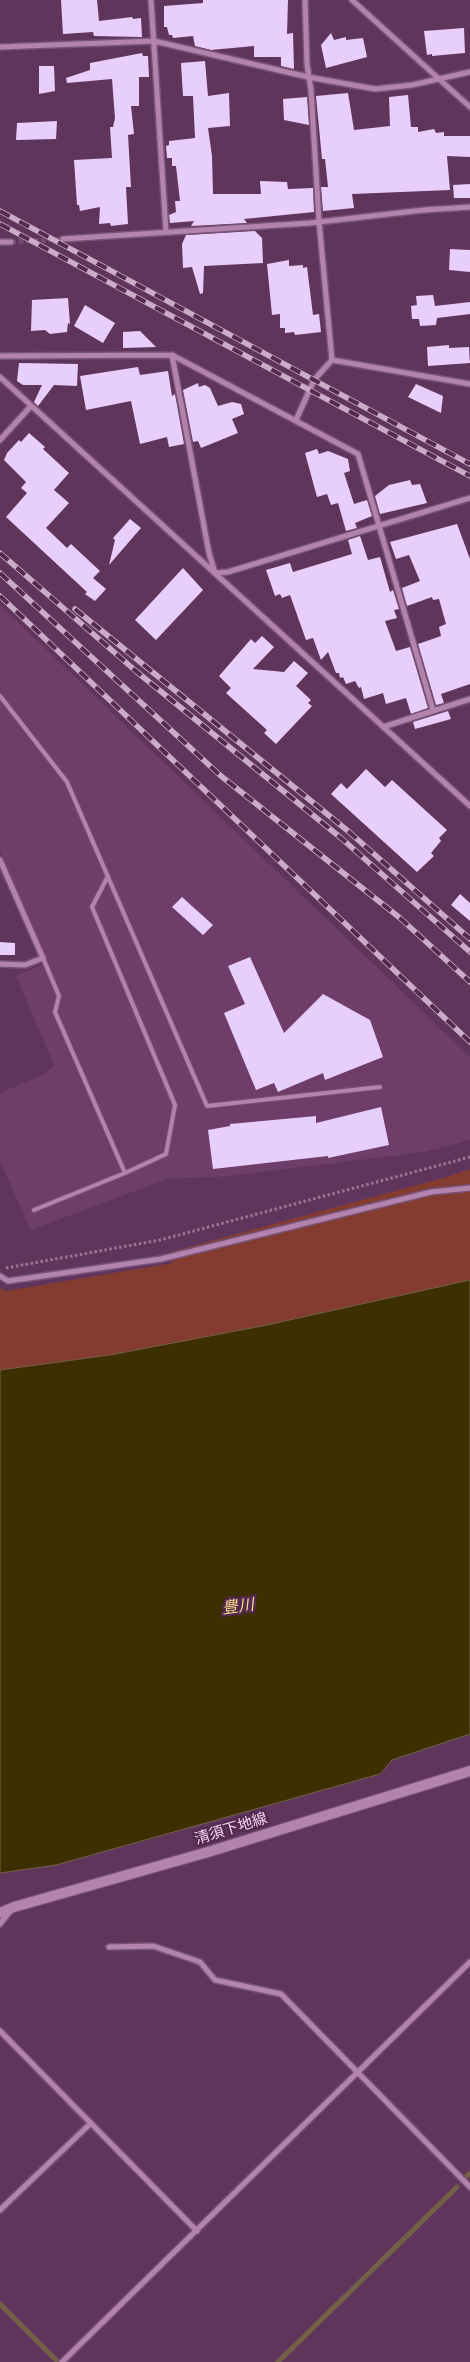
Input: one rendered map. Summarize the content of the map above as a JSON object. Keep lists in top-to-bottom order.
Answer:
{
  "streets": {
    "main road": ["清須下地線"]
  },
  "water": ["豊川"]
}
